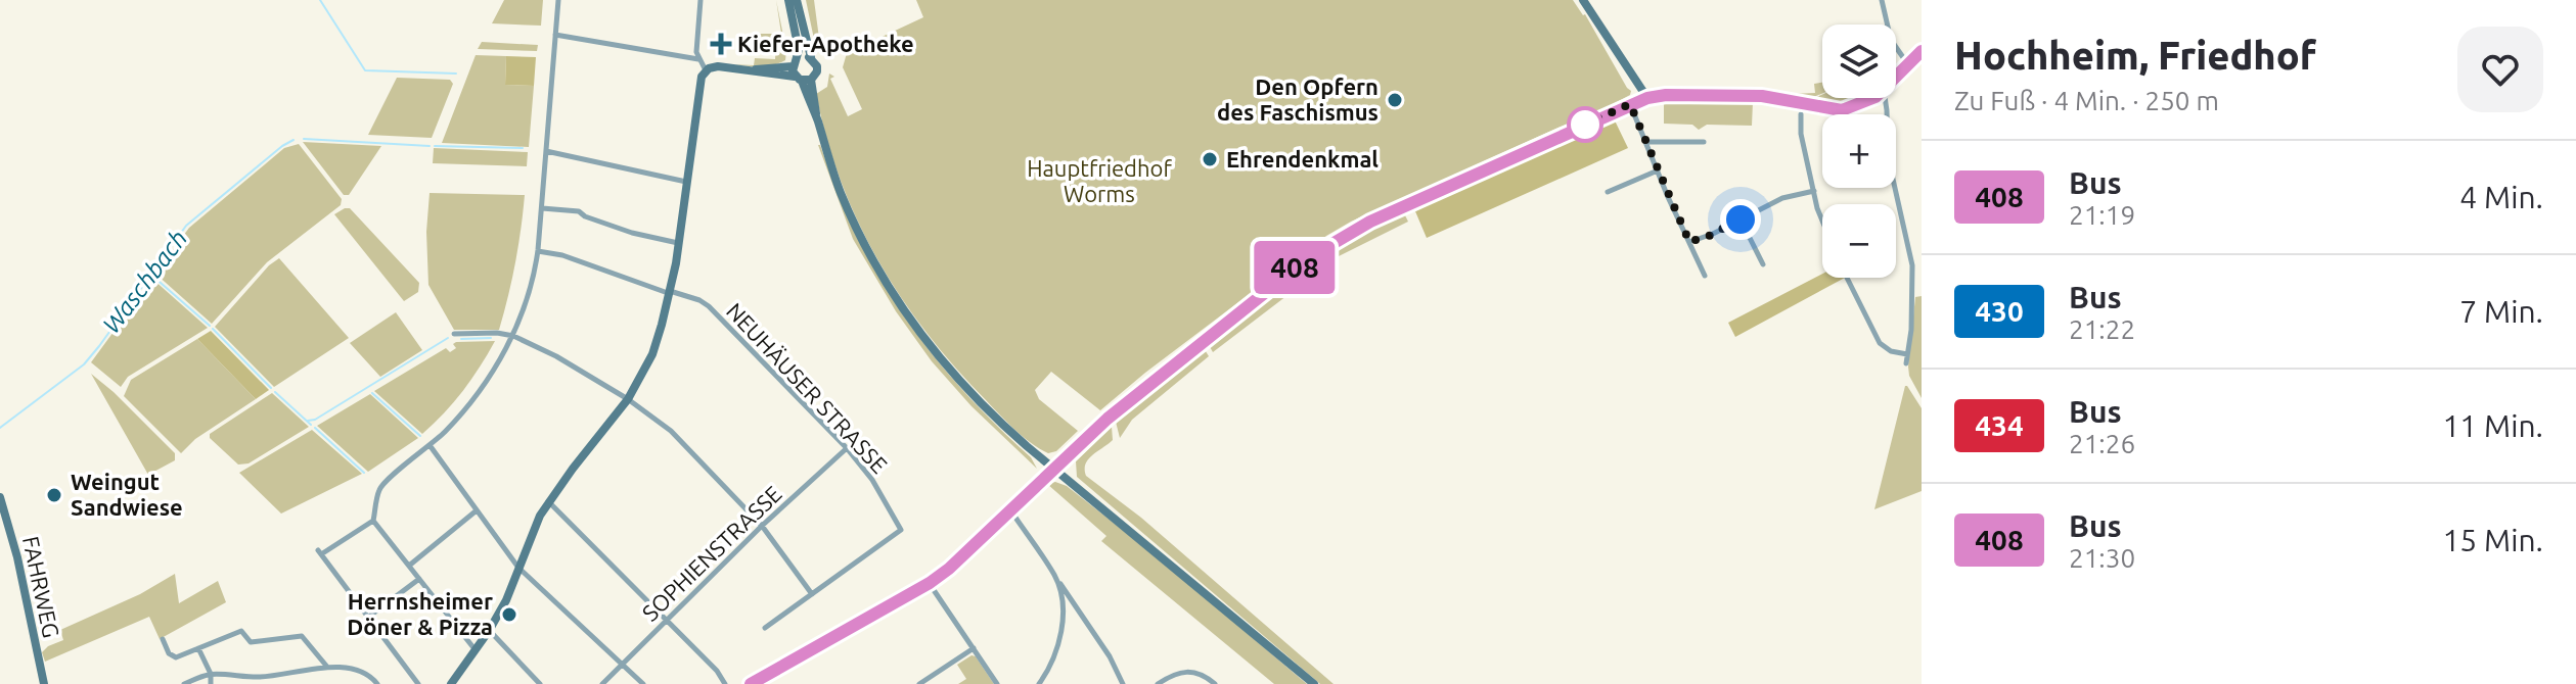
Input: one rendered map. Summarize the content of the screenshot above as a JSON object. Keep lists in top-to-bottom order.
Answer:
{
  "streets": {
    "street": ["NEUHÄUSER STRASSE", "SOPHIENSTRASSE", "FAHRWEG"]
  },
  "crossings": [
    ["NEUHÄUSER STRASSE", "SOPHIENSTRASSE"]
  ],
  "water": ["Waschbach"],
  "parks": ["Hauptfriedhof Worms"],
  "places": {
    "health": ["Kiefer-Apotheke"],
    "other": [
      "Den Opfern des Faschismus",
      "Ehrendenkmal",
      "Weingut Sandwiese",
      "Herrnsheimer Döner & Pizza"
    ]
  },
  "lines": ["bus line 408"],
  "page": {
    "on_map": "408",
    "heading": ["Hochheim, Friedhof", "Zu Fuß · 4 Min. · 250 m"],
    "map_buttons": ["+", "−"],
    "list": [
      {
        "mark": "408",
        "name": "Bus",
        "note": "21:19",
        "value": "4 Min."
      },
      {
        "mark": "430",
        "name": "Bus",
        "note": "21:22",
        "value": "7 Min."
      },
      {
        "mark": "434",
        "name": "Bus",
        "note": "21:26",
        "value": "11 Min."
      },
      {
        "mark": "408",
        "name": "Bus",
        "note": "21:30",
        "value": "15 Min."
      }
    ]
  }
}
